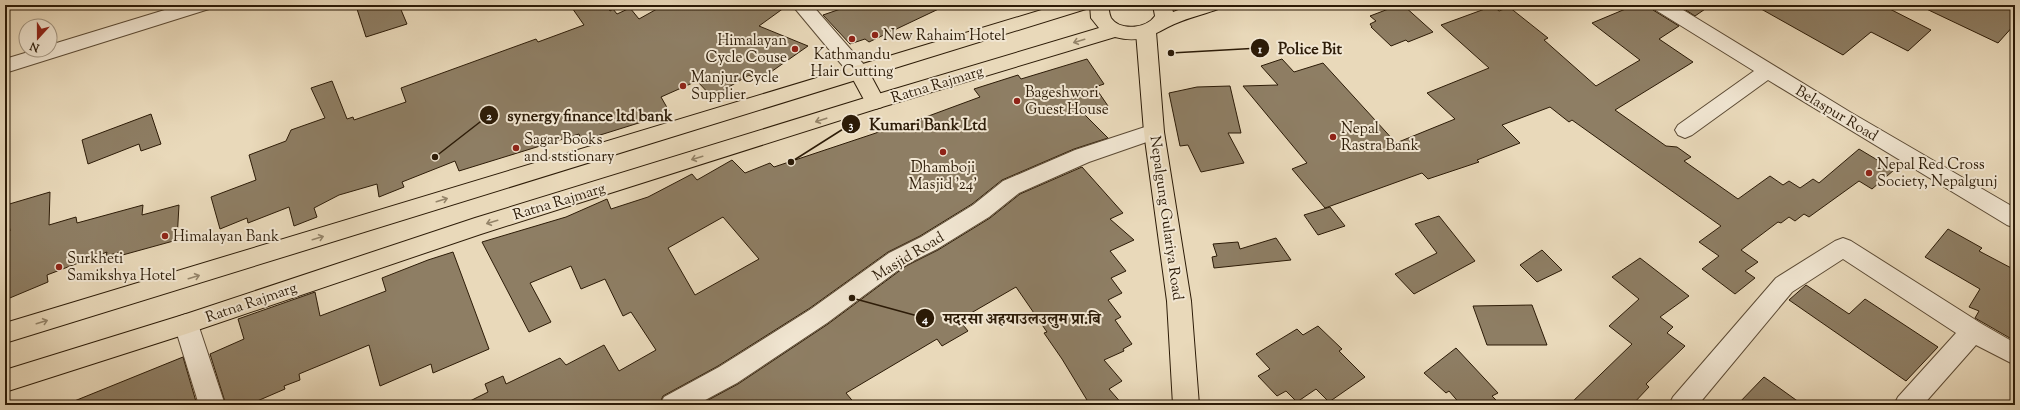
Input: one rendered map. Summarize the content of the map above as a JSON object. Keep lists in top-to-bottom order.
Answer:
{
  "streets": {
    "main road": ["Ratna Rajmarg", "Nepalgung Gulariya Road"],
    "street": ["Belaspur Road", "Masjid Road"]
  },
  "crossings": [
    ["Ratna Rajmarg", "Nepalgung Gulariya Road"],
    ["Nepalgung Gulariya Road", "Masjid Road"]
  ],
  "places": [
    "New Rahaim Hotel",
    "Kathmandu Hair Cutting",
    "Himalayan Cycle Couse",
    "Police Bit",
    "Manjur Cycle Supplier",
    "Bageshwori Guest House",
    "Nepal Rastra Bank",
    "Sagar Books and ststionary",
    "Dhamboji Masjid '24'",
    "synergy finance ltd bank",
    "Kumari Bank Ltd",
    "Nepal Red Cross Society, Nepalgunj",
    "Himalayan Bank",
    "Surkheti Samikshya Hotel",
    "मदरसा अहयाउलउलुम प्रा.बि"
  ],
  "north": "bottom"
}
